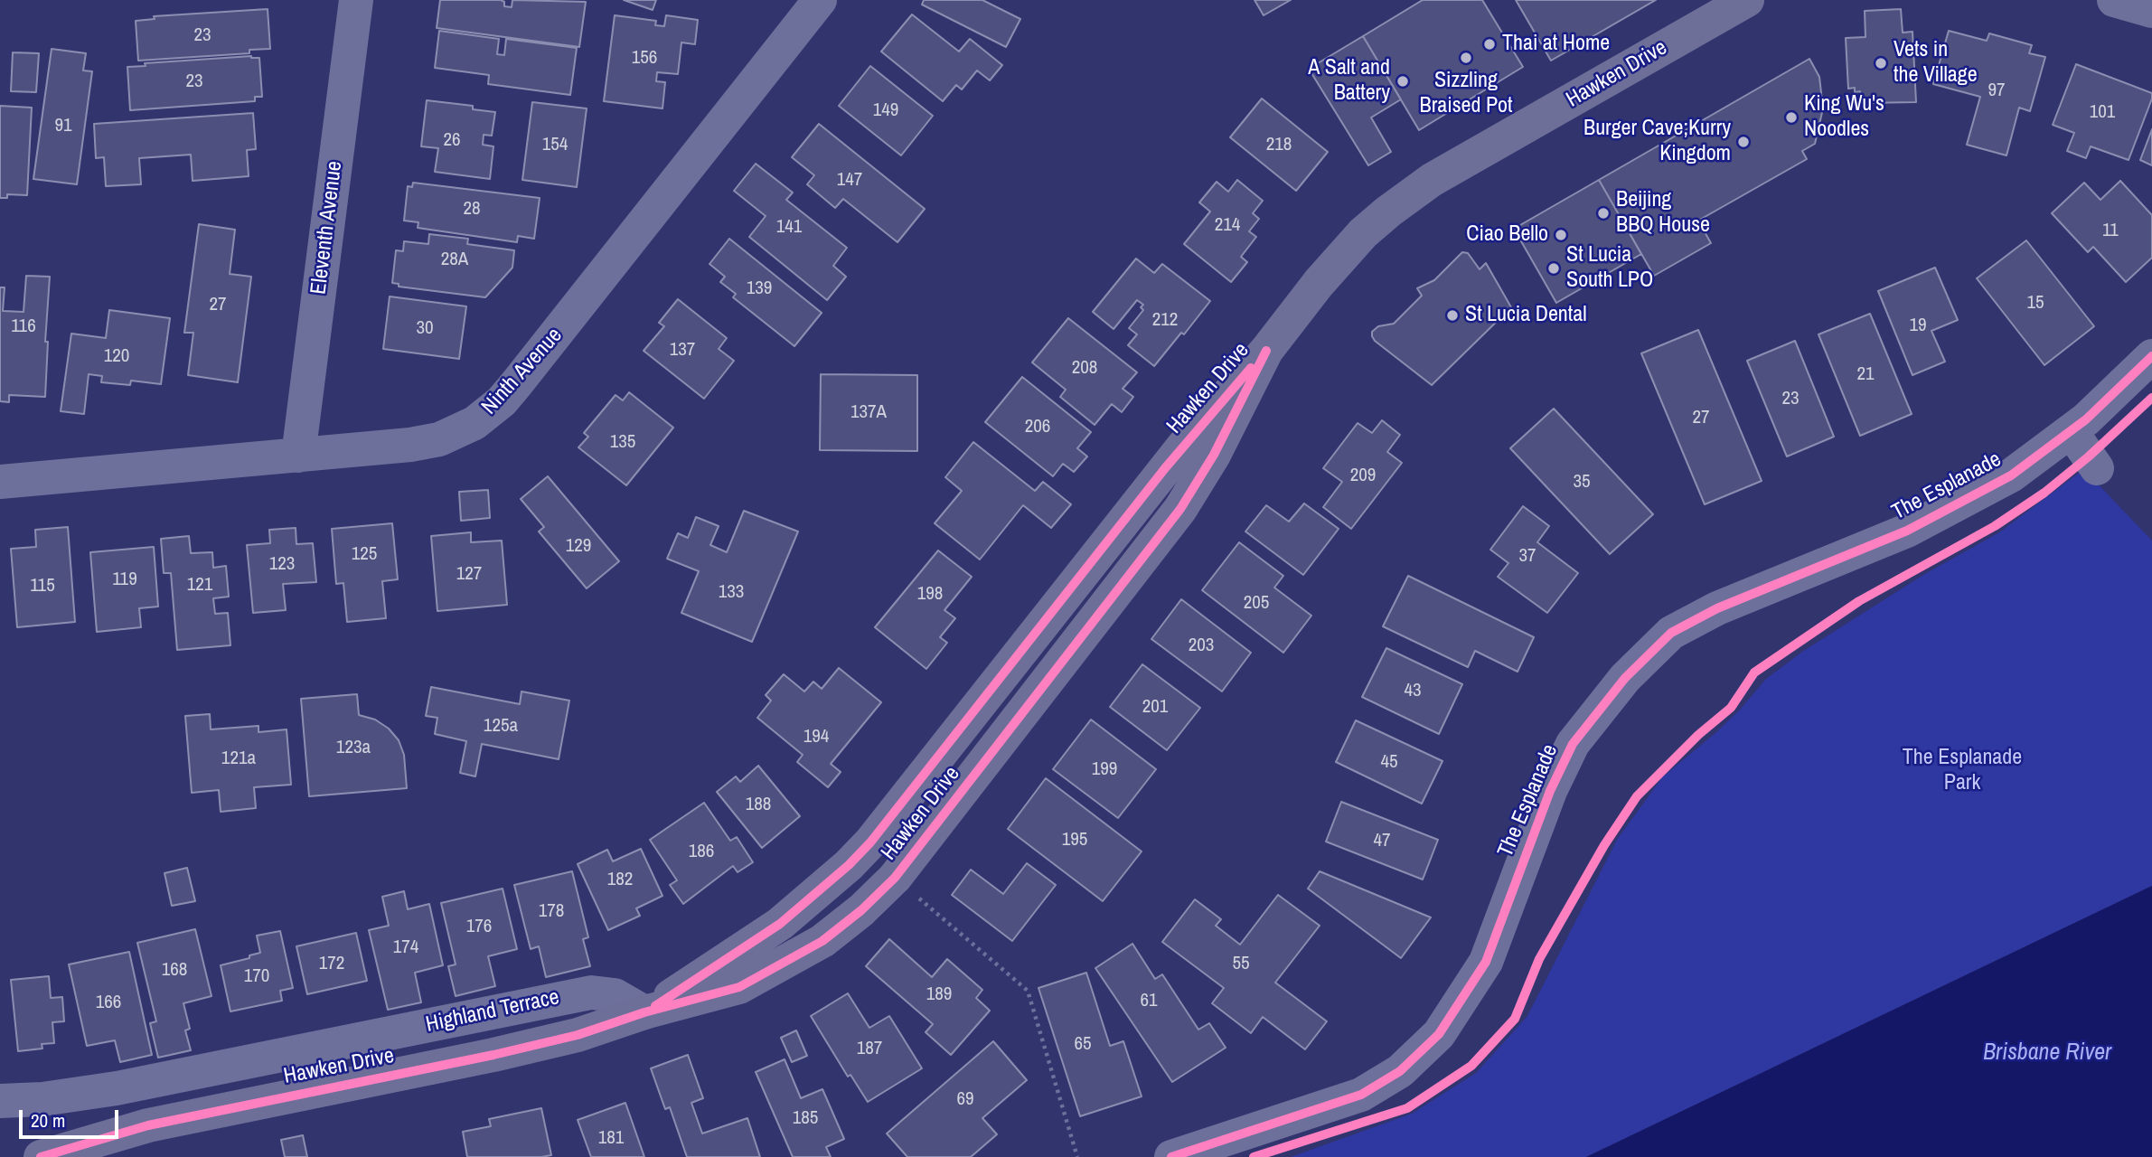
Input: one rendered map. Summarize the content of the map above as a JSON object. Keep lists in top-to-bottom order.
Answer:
{
  "streets": {
    "main road": ["Hawken Drive"],
    "street": [
      "Eleventh Avenue",
      "Ninth Avenue",
      "The Esplanade",
      "Highland Terrace"
    ]
  },
  "crossings": [
    ["Hawken Drive", "Highland Terrace"],
    ["Eleventh Avenue", "Ninth Avenue"]
  ],
  "water": ["Brisbane River"],
  "parks": ["The Esplanade Park"],
  "places": [
    "Thai at Home",
    "Sizzling Braised Pot",
    "Vets in the Village",
    "A Salt and Battery",
    "King Wu's Noodles",
    "Burger Cave;Kurry Kingdom",
    "Beijing BBQ House",
    "Ciao Bello",
    "St Lucia South LPO",
    "St Lucia Dental"
  ],
  "house_numbers": [
    "23",
    "156",
    "23",
    "97",
    "149",
    "101",
    "91",
    "26",
    "154",
    "218",
    "147",
    "28",
    "214",
    "141",
    "11",
    "28A",
    "139",
    "15",
    "27",
    "212",
    "19",
    "116",
    "30",
    "137",
    "120",
    "208",
    "21",
    "23",
    "137A",
    "27",
    "206",
    "135",
    "209",
    "35",
    "129",
    "125",
    "37",
    "123",
    "127",
    "119",
    "121",
    "115",
    "133",
    "198",
    "205",
    "203",
    "43",
    "201",
    "125a",
    "194",
    "123a",
    "121a",
    "45",
    "199",
    "188",
    "195",
    "47",
    "186",
    "182",
    "178",
    "176",
    "174",
    "172",
    "55",
    "168",
    "170",
    "189",
    "61",
    "166",
    "65",
    "187",
    "69",
    "185",
    "181"
  ],
  "scale_bar": "20 m"
}
